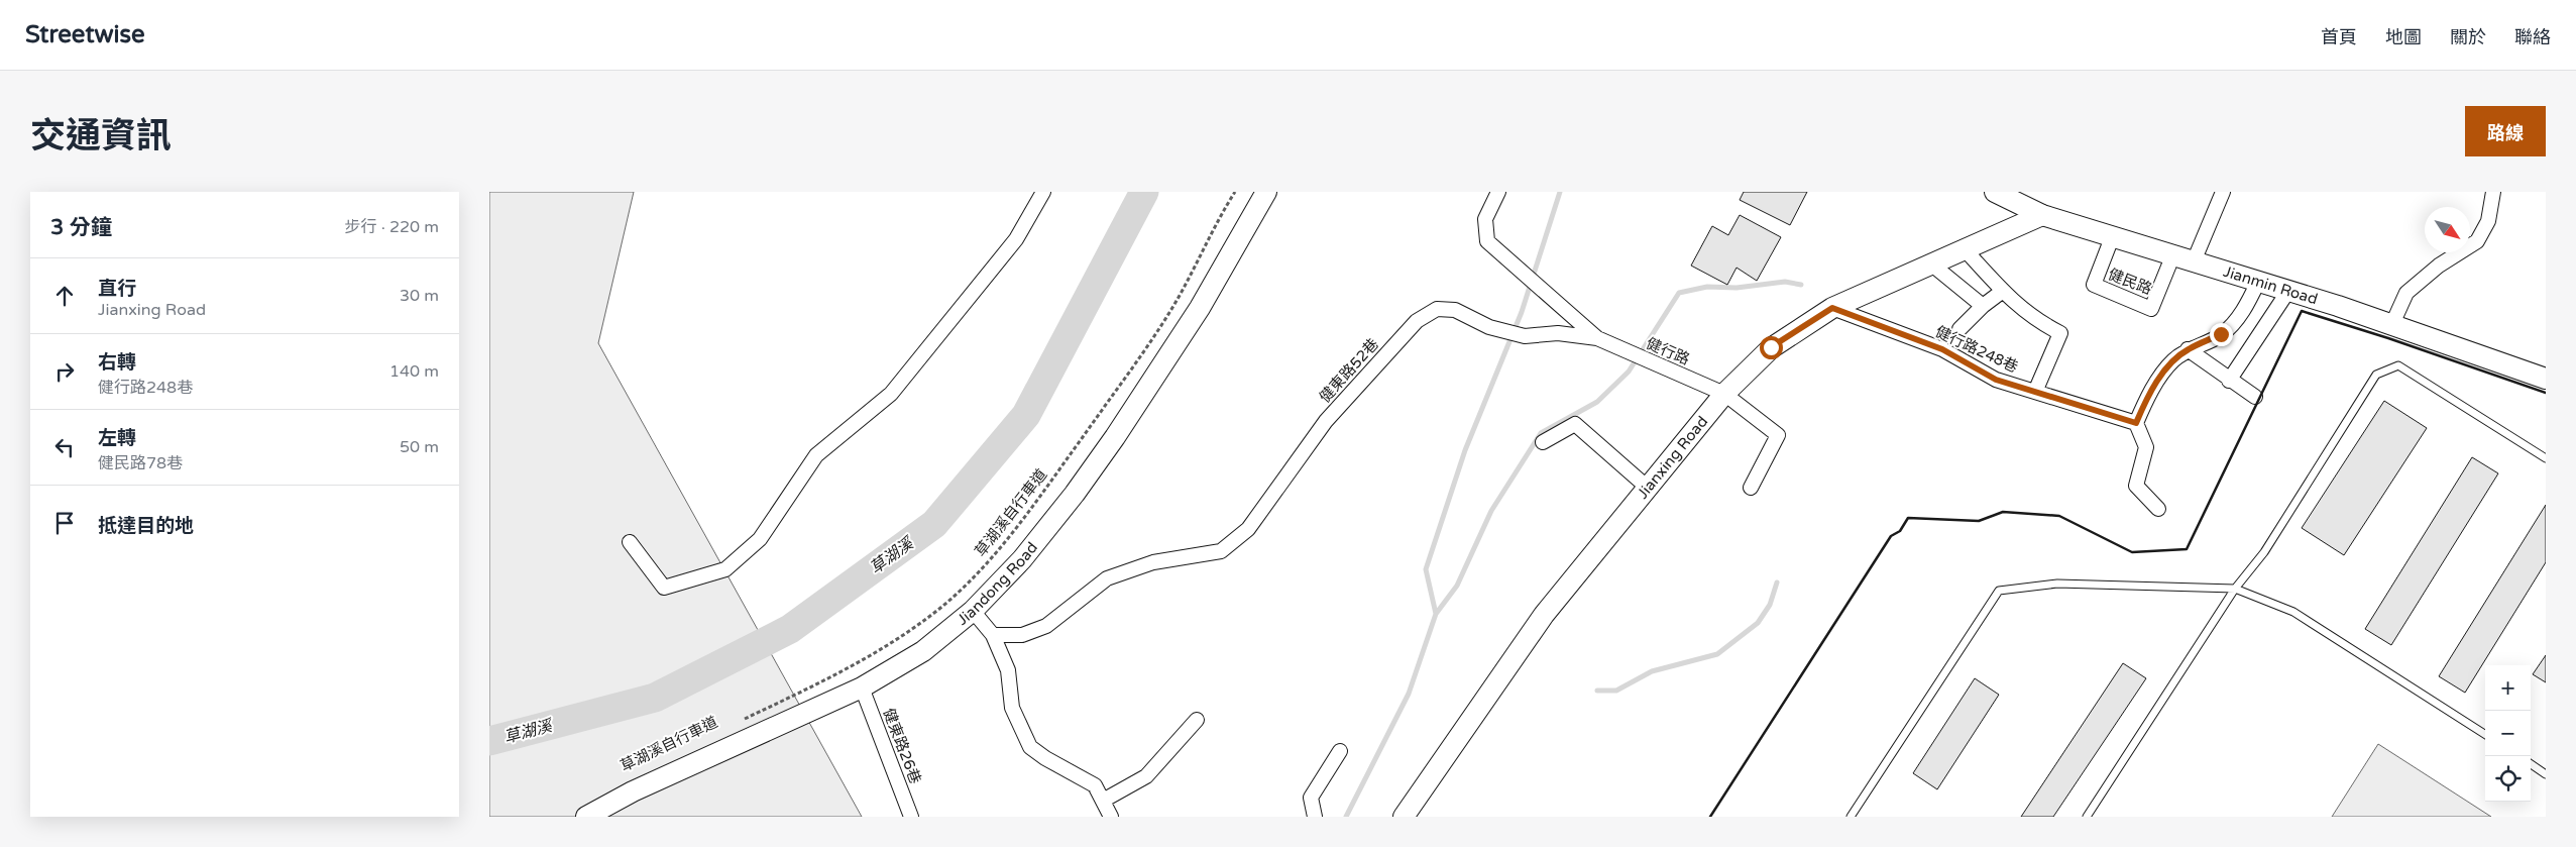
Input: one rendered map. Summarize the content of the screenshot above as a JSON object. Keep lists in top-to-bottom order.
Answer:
{
  "streets": {
    "street": [
      "健民路",
      "Jianmin Road",
      "健行路248巷",
      "健行路",
      "健東路52巷",
      "Jianxing Road",
      "Jiandong Road",
      "健東路26巷"
    ],
    "path": ["草湖溪自行車道"]
  },
  "crossings": [
    ["健民路", "Jianmin Road"],
    ["Jianmin Road", "Jianxing Road"],
    ["健行路248巷", "Jianxing Road"],
    ["健行路", "健東路52巷"],
    ["健行路", "Jianxing Road"],
    ["Jiandong Road", "健東路26巷"]
  ],
  "water": ["草湖溪"],
  "north": "bottom right",
  "page": {
    "header": "Streetwise",
    "nav": [
      "首頁",
      "地圖",
      "關於",
      "聯絡"
    ],
    "title": "交通資訊",
    "buttons": "路線",
    "heading": ["3 分鐘", "步行 · 220 m"],
    "list": [
      ["直行", "Jianxing Road", "30 m"],
      ["右轉", "健行路248巷", "140 m"],
      ["左轉", "健民路78巷", "50 m"],
      "抵達目的地"
    ],
    "map_buttons": ["+", "−"]
  }
}
